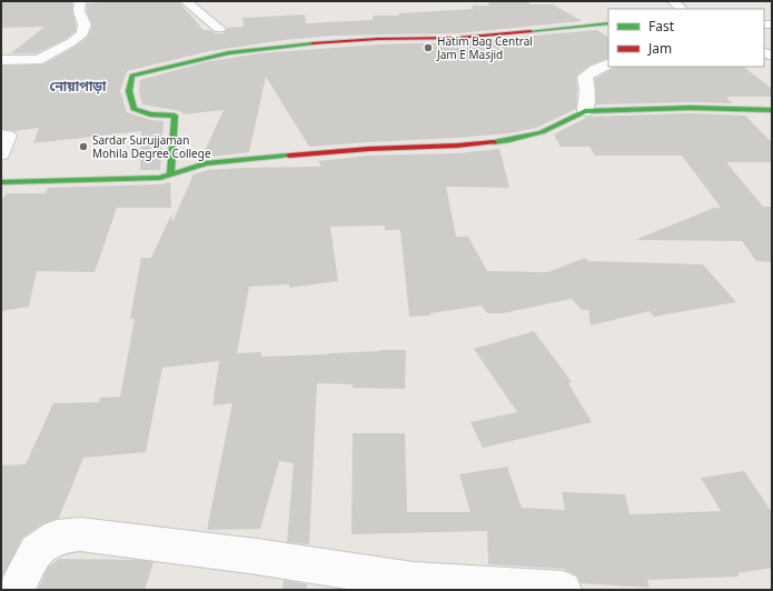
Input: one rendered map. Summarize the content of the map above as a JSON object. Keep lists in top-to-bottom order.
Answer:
{
  "districts": ["নোয়াপাড়া"],
  "places": ["Hatim Bag Central Jam E Masjid", "Sardar Surujjaman Mohila Degree College"],
  "legend": ["Fast", "Jam"]
}
